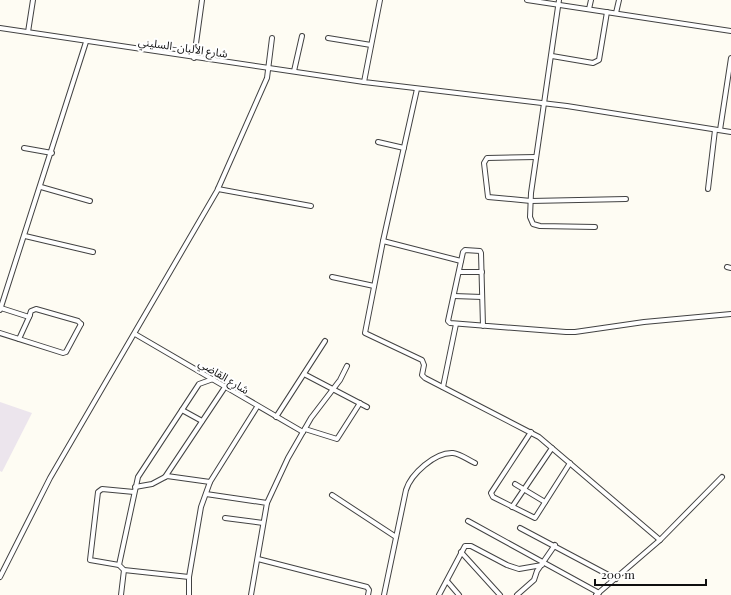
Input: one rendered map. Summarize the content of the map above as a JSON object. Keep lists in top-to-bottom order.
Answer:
{
  "streets": {
    "street": ["شارع الألبان-السليني", "شارع القاضي"]
  },
  "scale_bar": "200 m"
}
